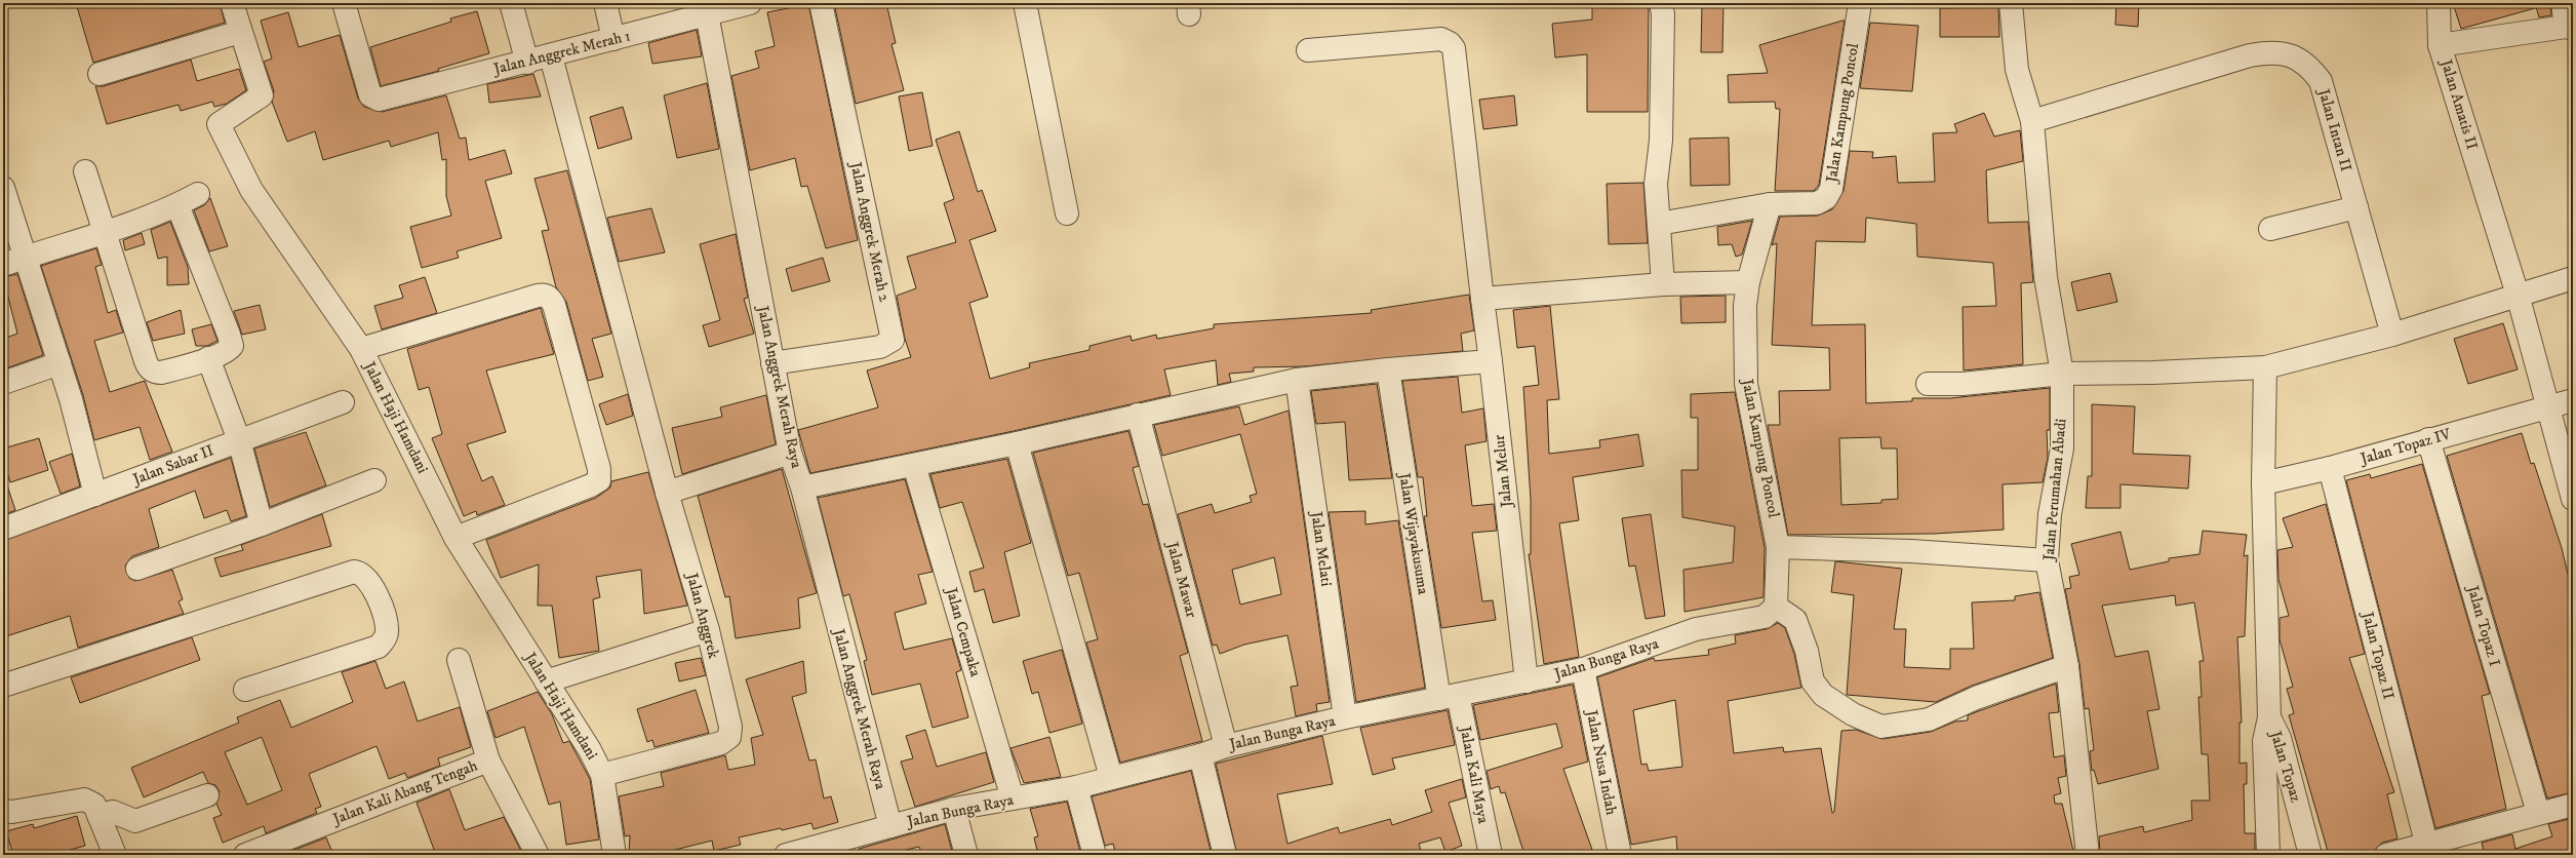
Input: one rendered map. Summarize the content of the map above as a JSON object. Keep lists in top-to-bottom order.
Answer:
{
  "streets": {
    "street": [
      "Jalan Anggrek Merah 1",
      "Jalan Amatis II",
      "Jalan Kampung Poncol",
      "Jalan Intan II",
      "Jalan Anggrek Merah 2",
      "Jalan Anggrek Merah Raya",
      "Jalan Haji Hamdani",
      "Jalan Topaz IV",
      "Jalan Sabar II",
      "Jalan Melur",
      "Jalan Perumahan Abadi",
      "Jalan Wijayakusuma",
      "Jalan Melati",
      "Jalan Mawar",
      "Jalan Anggrek",
      "Jalan Topaz I",
      "Jalan Cempaka",
      "Jalan Topaz II",
      "Jalan Bunga Raya",
      "Jalan Nusa Indah",
      "Jalan Topaz",
      "Jalan Kali Maya",
      "Jalan Kali Abang Tengah"
    ]
  },
  "crossings": [
    ["Jalan Anggrek Merah 1", "Jalan Anggrek Merah Raya"],
    ["Jalan Anggrek Merah 1", "Jalan Anggrek"],
    ["Jalan Kampung Poncol", "Jalan Bunga Raya"],
    ["Jalan Intan II", "Jalan Perumahan Abadi"],
    ["Jalan Anggrek Merah 2", "Jalan Anggrek Merah Raya"],
    ["Jalan Anggrek Merah Raya", "Jalan Bunga Raya"],
    ["Jalan Haji Hamdani", "Jalan Anggrek"],
    ["Jalan Topaz IV", "Jalan Topaz I"],
    ["Jalan Topaz IV", "Jalan Topaz II"],
    ["Jalan Melur", "Jalan Bunga Raya"],
    ["Jalan Wijayakusuma", "Jalan Bunga Raya"],
    ["Jalan Wijayakusuma", "Jalan Kali Maya"],
    ["Jalan Melati", "Jalan Bunga Raya"],
    ["Jalan Mawar", "Jalan Bunga Raya"],
    ["Jalan Cempaka", "Jalan Bunga Raya"],
    ["Jalan Bunga Raya", "Jalan Nusa Indah"],
    ["Jalan Bunga Raya", "Jalan Kali Maya"]
  ]
}
